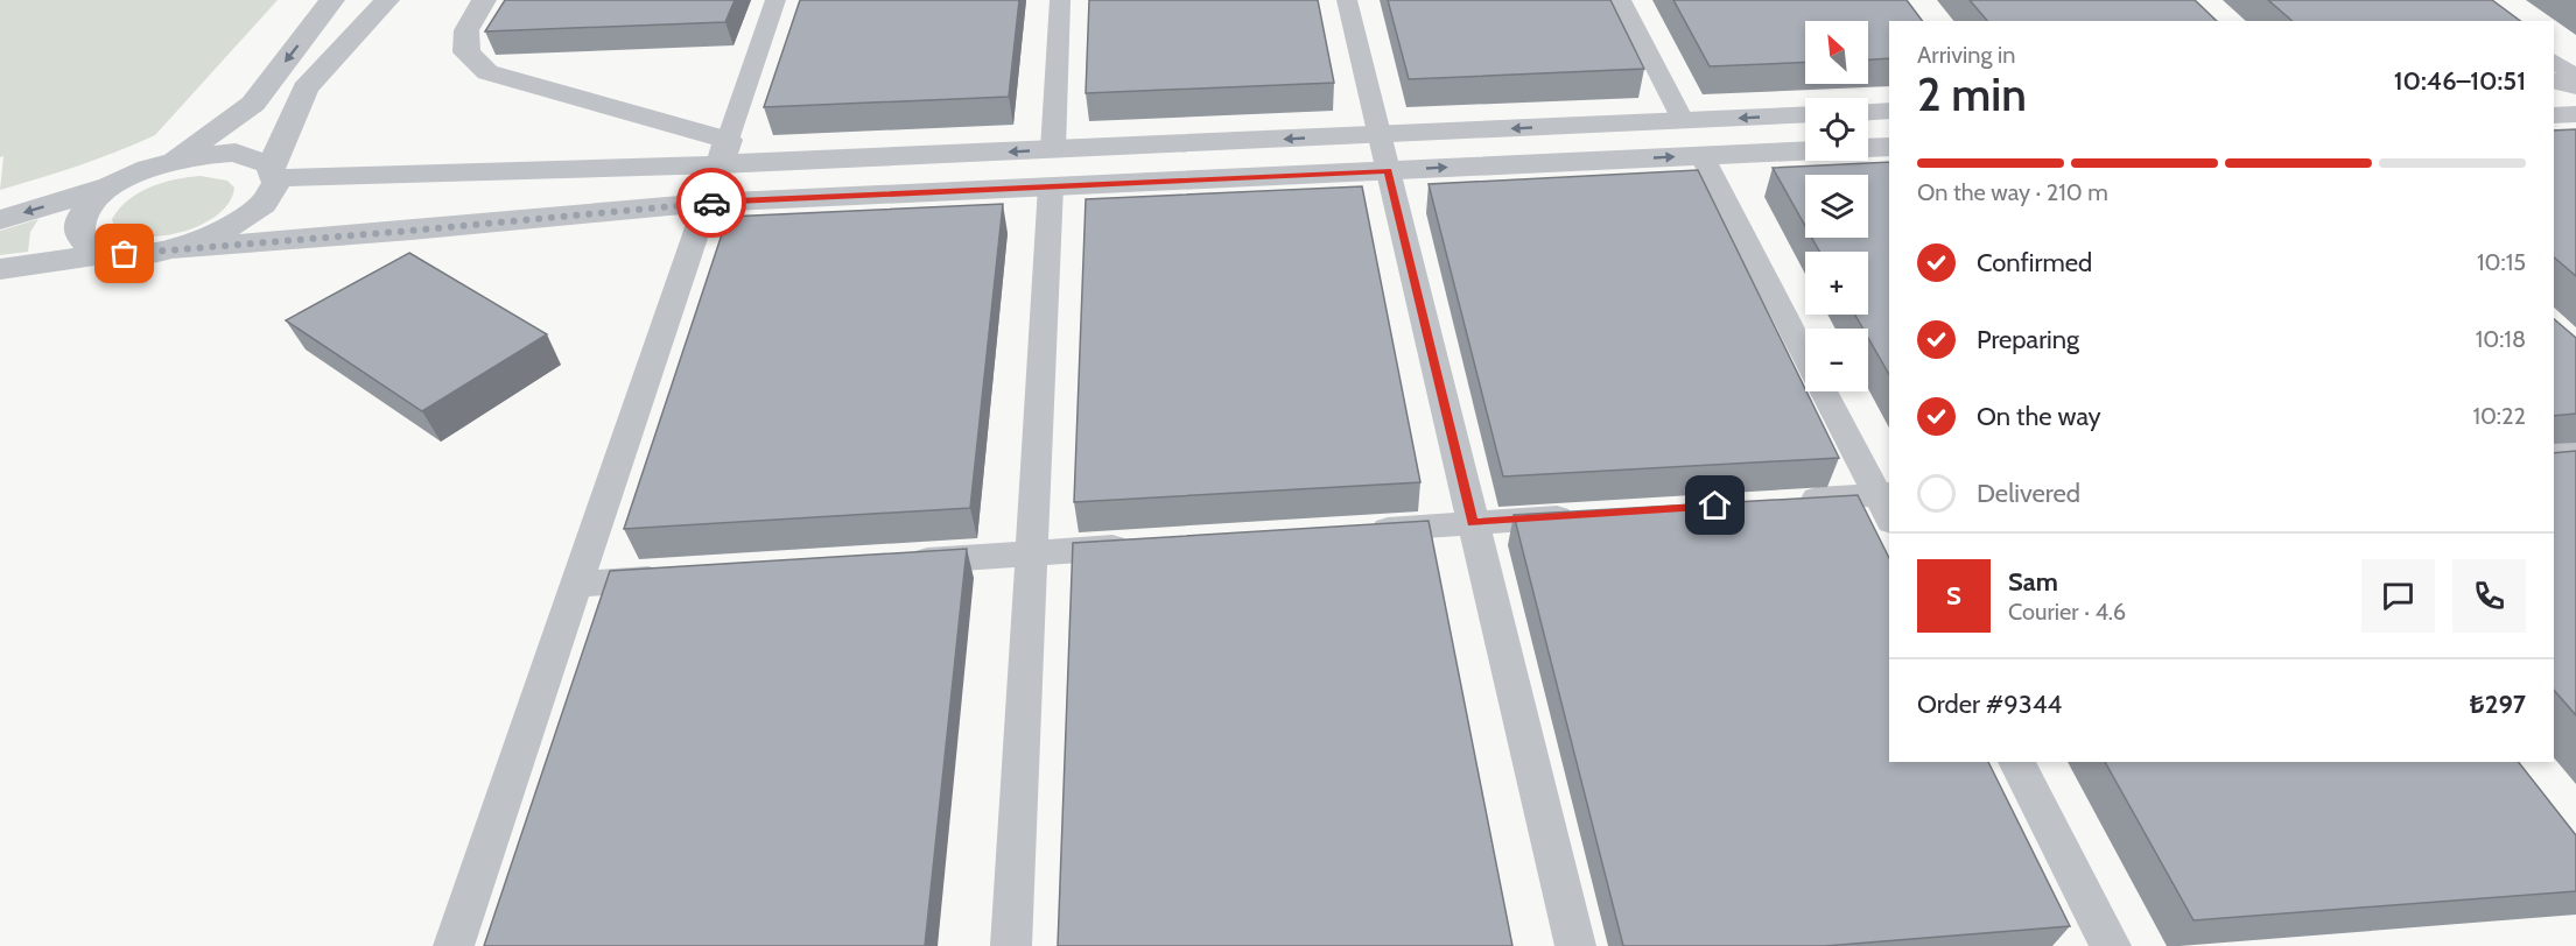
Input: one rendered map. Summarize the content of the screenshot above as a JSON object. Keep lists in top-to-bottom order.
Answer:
{
  "north": "top left",
  "page": {
    "map_buttons": ["+", "−"],
    "heading": ["2 min", "Arriving in", "10:46–10:51"],
    "panel": [
      "Sam",
      "Courier · 4.6",
      "Order #9344",
      "₺297"
    ],
    "bar": "On the way · 210 m",
    "list": [
      ["Confirmed", "10:15"],
      ["Preparing", "10:18"],
      ["On the way", "10:22"],
      "Delivered"
    ],
    "round": "S"
  }
}
